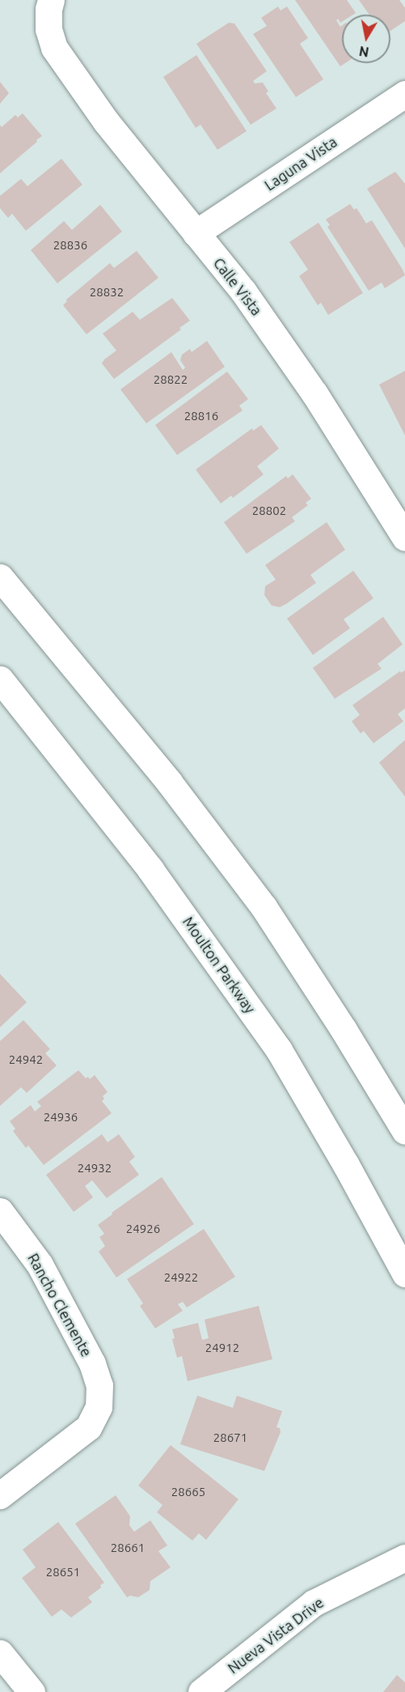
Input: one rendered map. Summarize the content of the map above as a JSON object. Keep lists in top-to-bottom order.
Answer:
{
  "streets": {
    "street": [
      "Laguna Vista",
      "Calle Vista",
      "Moulton Parkway",
      "Rancho Clemente",
      "Nueva Vista Drive"
    ]
  },
  "crossings": [
    ["Laguna Vista", "Calle Vista"]
  ],
  "house_numbers": [
    "28836",
    "28832",
    "28822",
    "28816",
    "28802",
    "24942",
    "24936",
    "24932",
    "24926",
    "24922",
    "24912",
    "28671",
    "28665",
    "28661",
    "28651"
  ],
  "north": "bottom"
}
